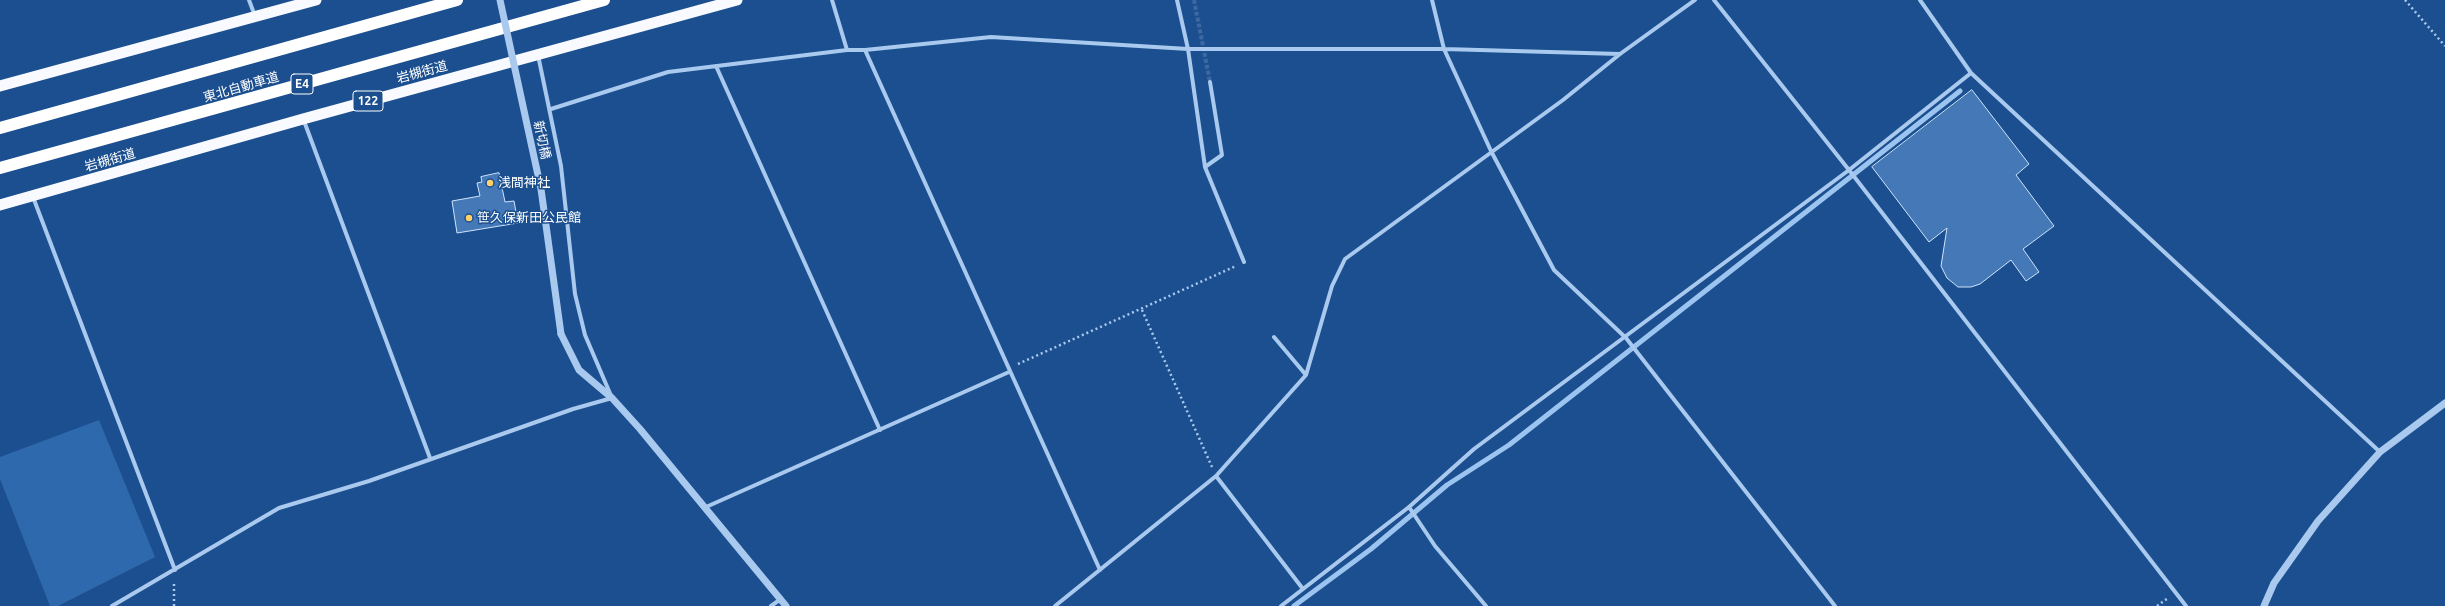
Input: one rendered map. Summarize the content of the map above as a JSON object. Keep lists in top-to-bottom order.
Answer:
{
  "streets": {
    "highway": [
      "岩槻街道",
      "E4",
      "東北自動車道",
      "122"
    ],
    "street": ["新切橋"]
  },
  "places": ["浅間神社", "笹久保新田公民館"]
}
